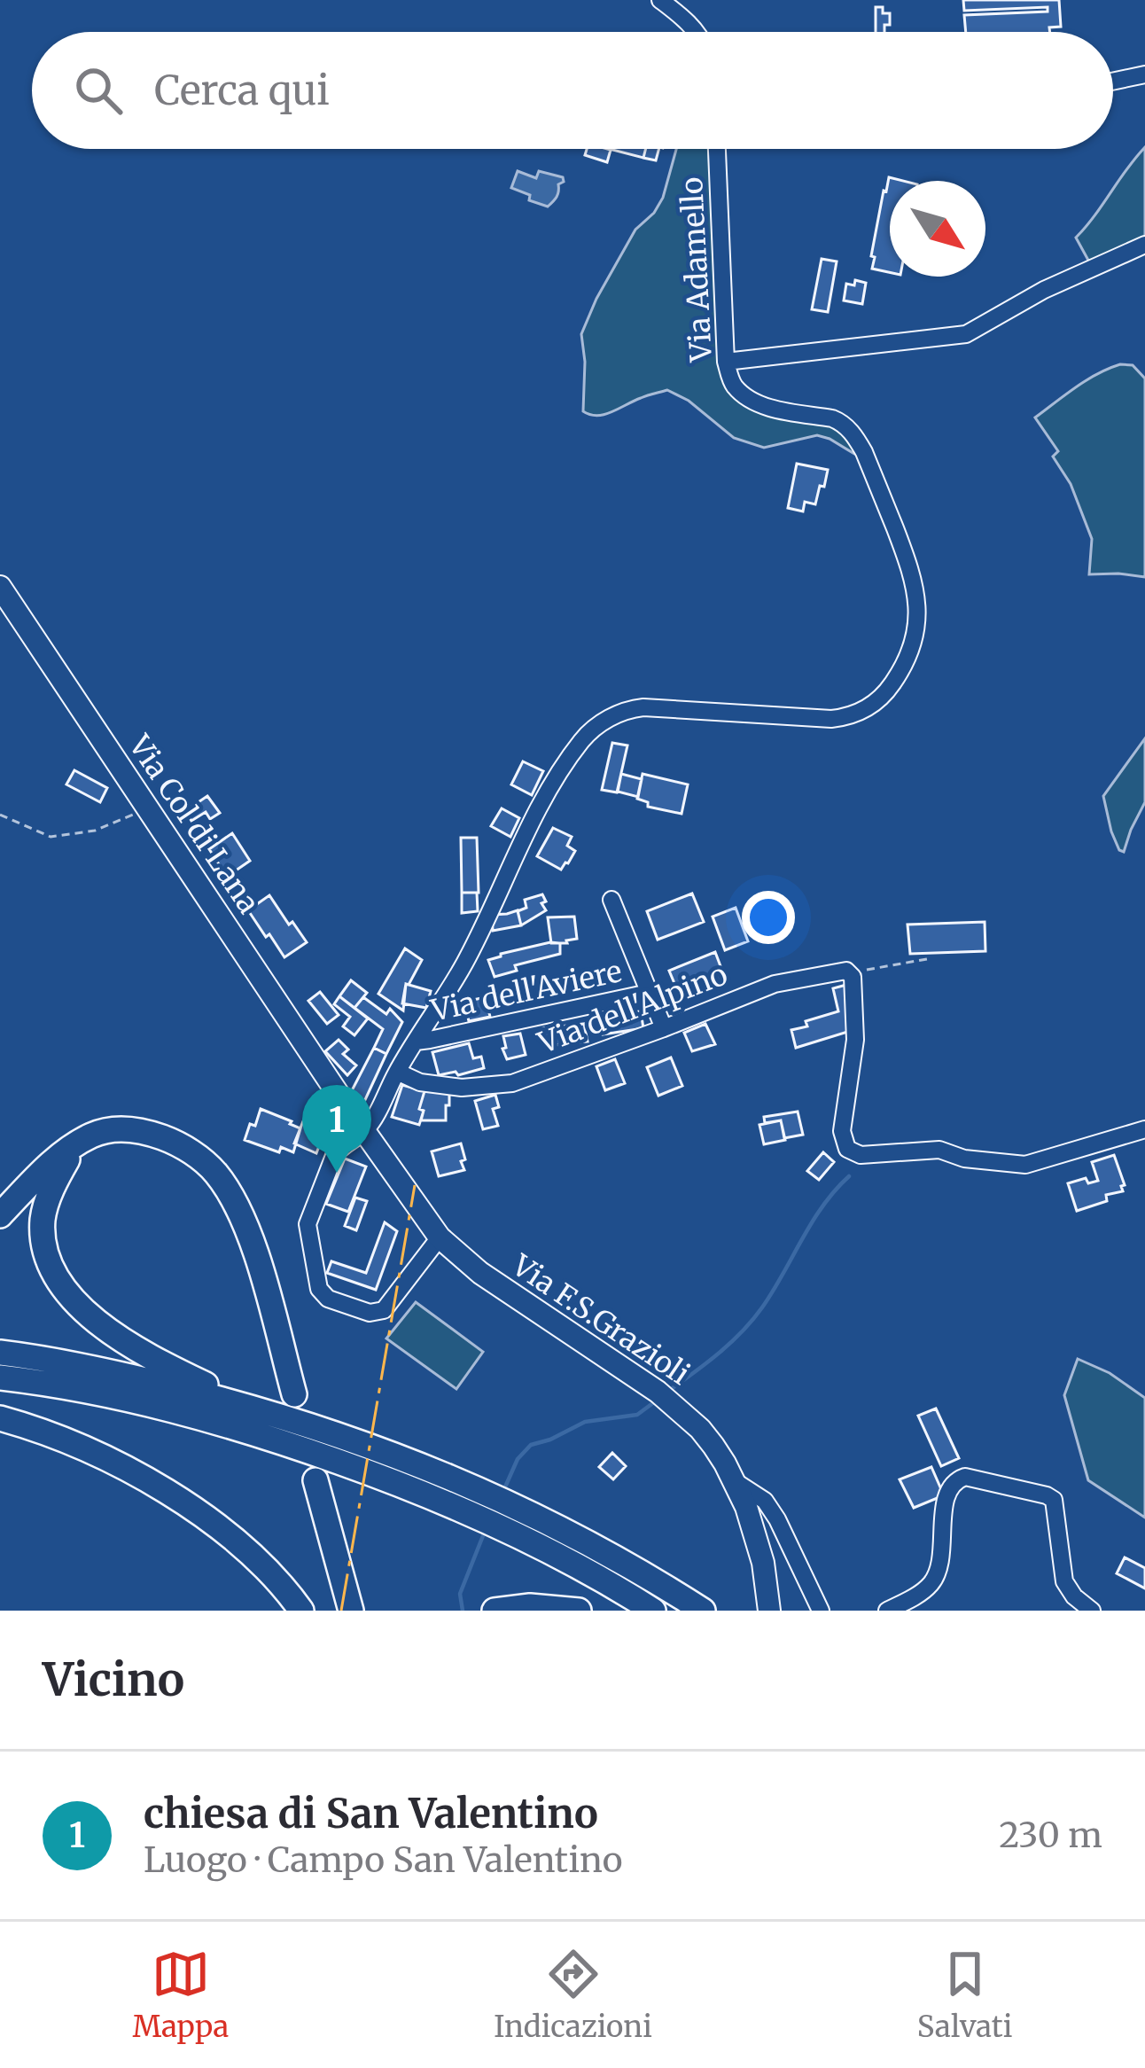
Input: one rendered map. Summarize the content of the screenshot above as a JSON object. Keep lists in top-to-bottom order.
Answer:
{
  "streets": {
    "main road": ["Via Col di Lana", "Via F.S.Grazioli"],
    "street": ["Via Adamello", "Via dell'Aviere", "Via dell'Alpino"]
  },
  "crossings": [
    ["Via Adamello", "Via Col di Lana"],
    ["Via Adamello", "Via dell'Aviere"],
    ["Via Adamello", "Via dell'Alpino"],
    ["Via Adamello", "Via F.S.Grazioli"],
    ["Via Col di Lana", "Via F.S.Grazioli"],
    ["Via dell'Aviere", "Via dell'Alpino"]
  ],
  "north": "bottom right",
  "page": {
    "search": "Cerca qui",
    "pins": "1",
    "heading": "Vicino",
    "list": [
      {
        "mark": "1",
        "name": "chiesa di San Valentino",
        "note": "Luogo · Campo San Valentino",
        "value": "230 m"
      }
    ],
    "nav": ["Mappa", "Indicazioni", "Salvati"]
  }
}
